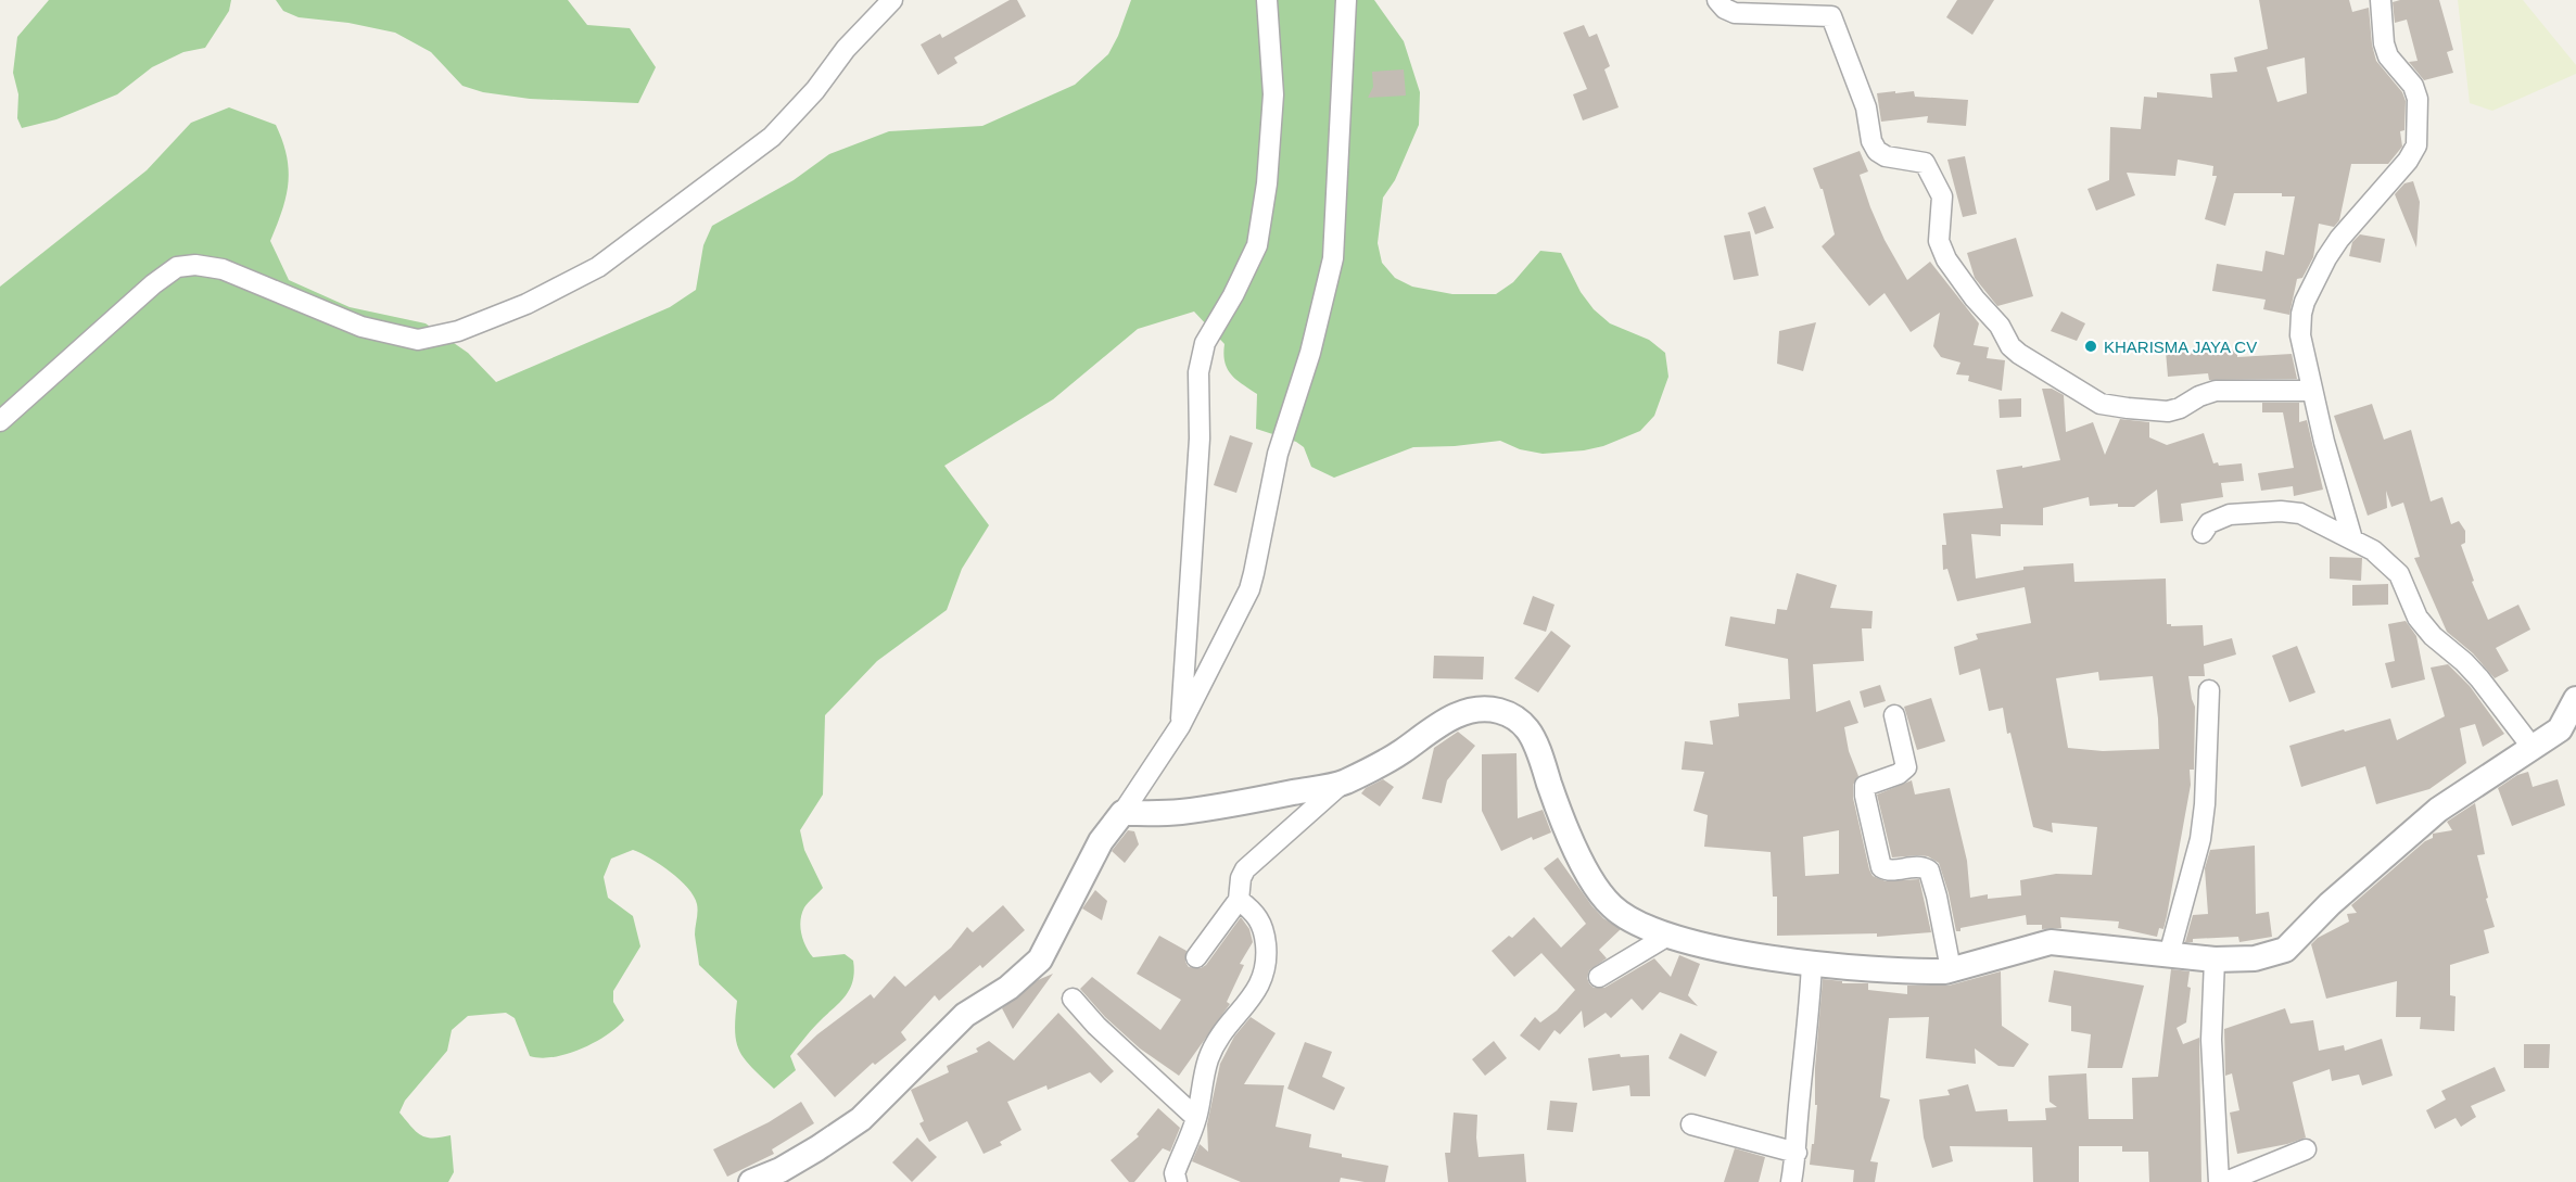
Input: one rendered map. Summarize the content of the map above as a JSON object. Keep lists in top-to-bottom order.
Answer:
{
  "places": ["KHARISMA JAYA CV"]
}
